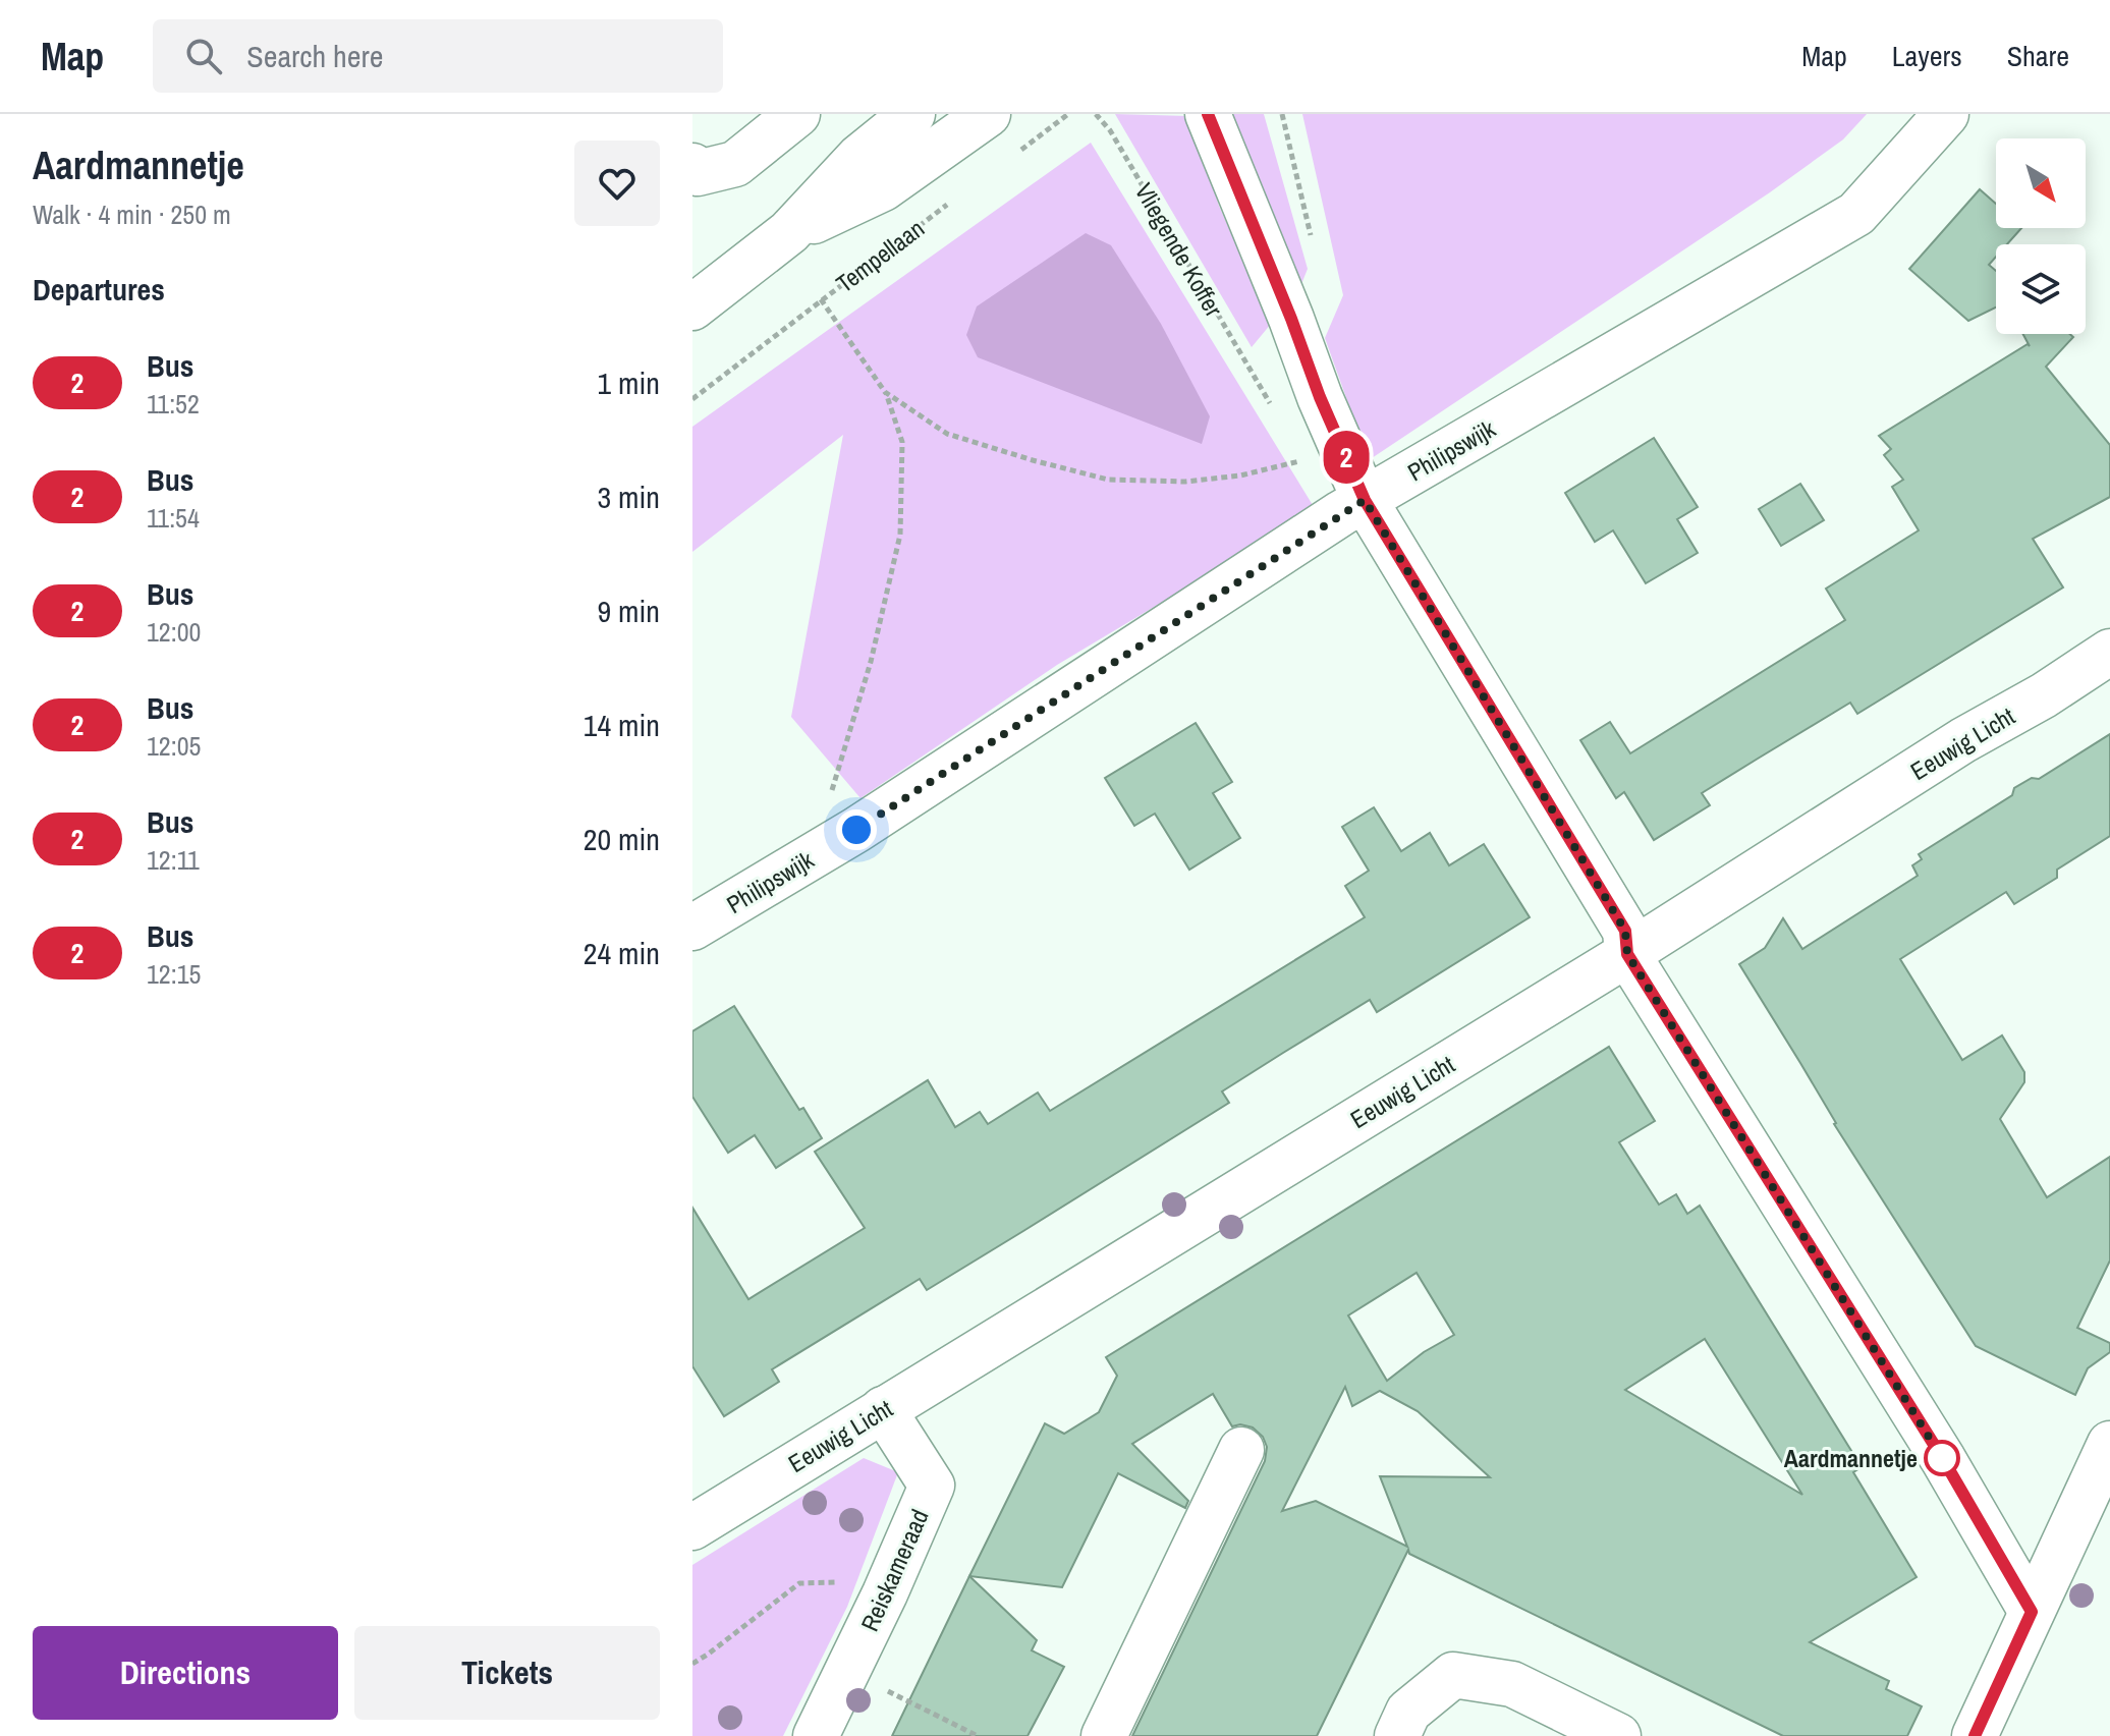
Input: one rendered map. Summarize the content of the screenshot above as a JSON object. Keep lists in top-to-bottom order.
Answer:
{
  "streets": {
    "street": ["Philipswijk", "Eeuwig Licht", "Reiskameraad"],
    "path": ["Vliegende Koffer", "Tempellaan"]
  },
  "crossings": [
    ["Eeuwig Licht", "Reiskameraad"]
  ],
  "places": ["Aardmannetje"],
  "lines": ["bus line 2"],
  "north": "bottom right",
  "page": {
    "header": "Map",
    "search": "Search here",
    "nav": ["Map", "Layers", "Share"],
    "heading": [
      ["Aardmannetje", "Walk · 4 min · 250 m"],
      "Departures"
    ],
    "on_map": "2",
    "list": [
      {
        "mark": "2",
        "name": "Bus",
        "note": "11:52",
        "value": "1 min"
      },
      {
        "mark": "2",
        "name": "Bus",
        "note": "11:54",
        "value": "3 min"
      },
      {
        "mark": "2",
        "name": "Bus",
        "note": "12:00",
        "value": "9 min"
      },
      {
        "mark": "2",
        "name": "Bus",
        "note": "12:05",
        "value": "14 min"
      },
      {
        "mark": "2",
        "name": "Bus",
        "note": "12:11",
        "value": "20 min"
      },
      {
        "mark": "2",
        "name": "Bus",
        "note": "12:15",
        "value": "24 min"
      }
    ],
    "buttons": ["Directions", "Tickets"]
  }
}
